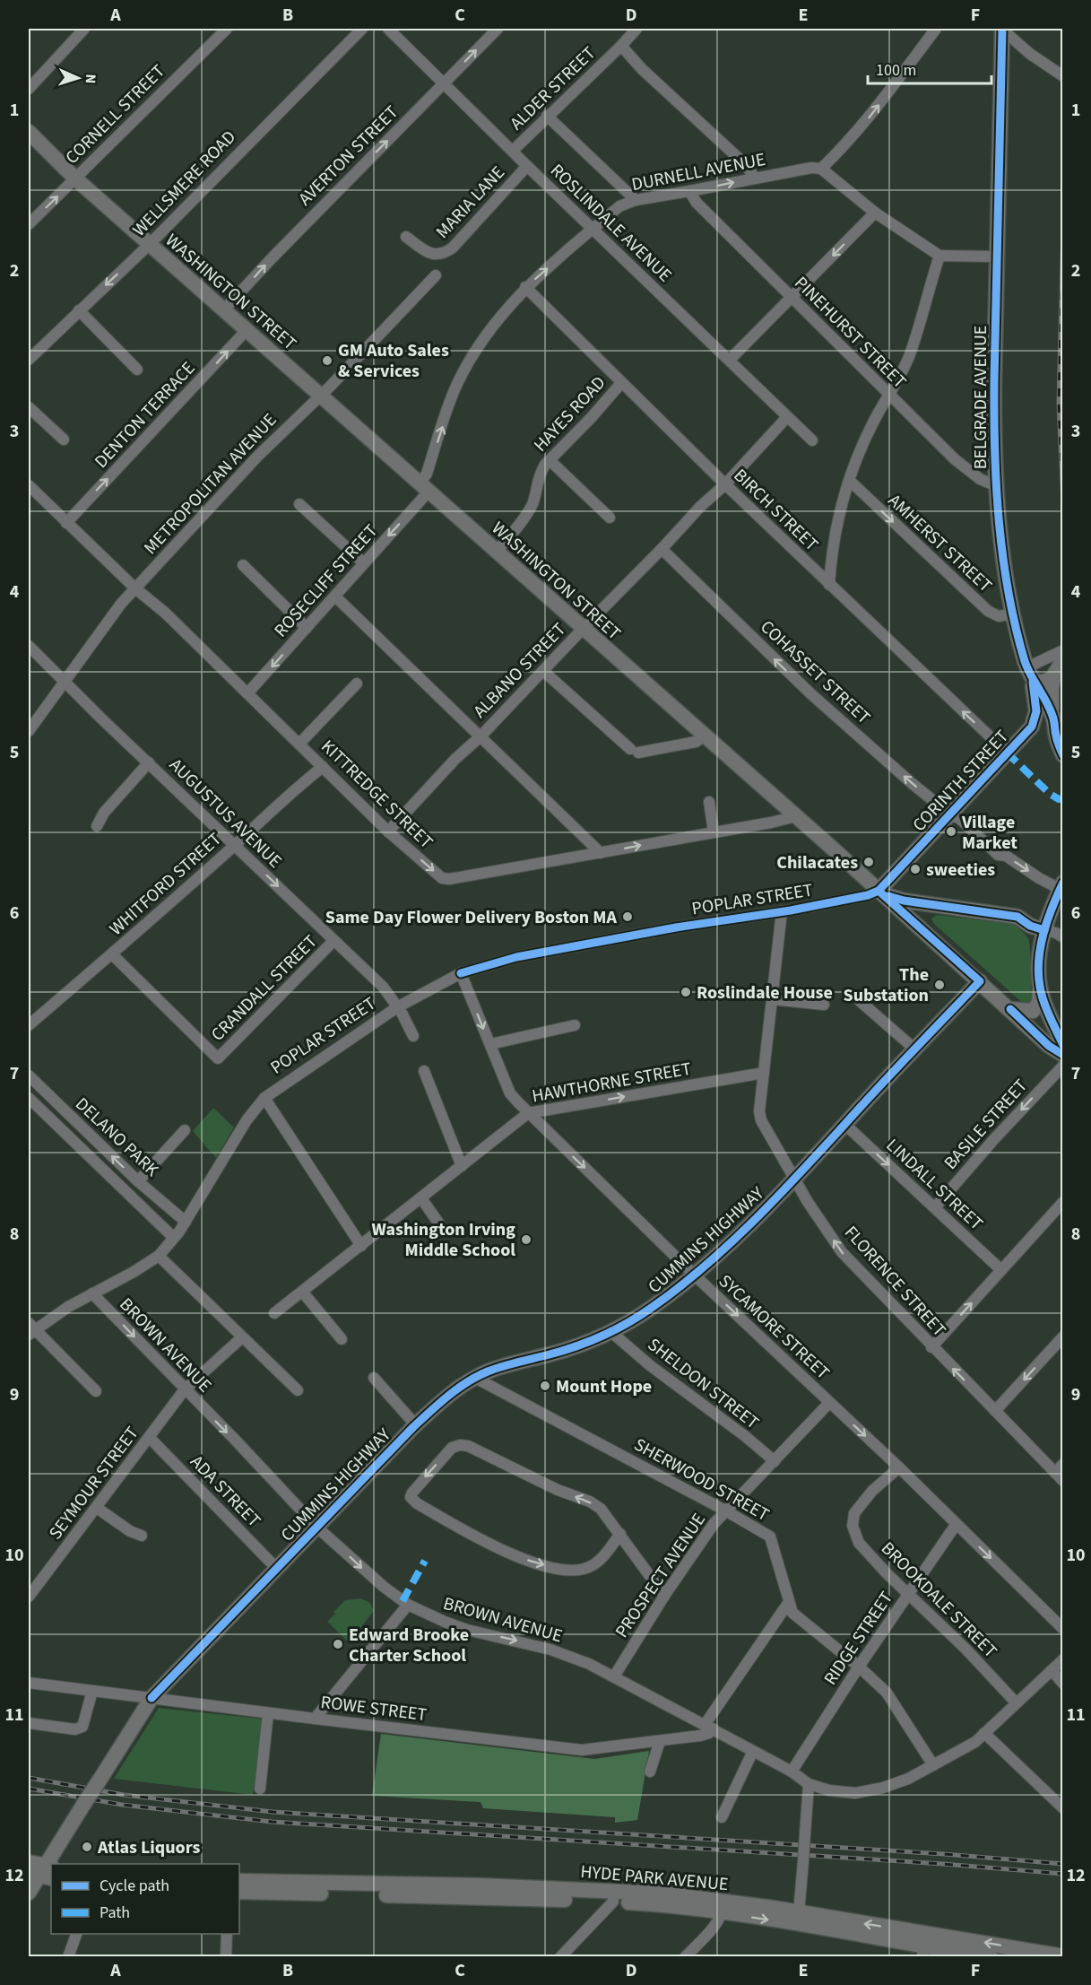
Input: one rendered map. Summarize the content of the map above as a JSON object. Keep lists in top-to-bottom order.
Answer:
{
  "streets": {
    "main road": [
      "WASHINGTON STREET",
      "BELGRADE AVENUE",
      "CORINTH STREET",
      "CUMMINS HIGHWAY",
      "HYDE PARK AVENUE"
    ],
    "street": [
      "ALDER STREET",
      "CORNELL STREET",
      "AVERTON STREET",
      "DURNELL AVENUE",
      "WELLSMERE ROAD",
      "MARIA LANE",
      "ROSLINDALE AVENUE",
      "PINEHURST STREET",
      "HAYES ROAD",
      "DENTON TERRACE",
      "METROPOLITAN AVENUE",
      "BIRCH STREET",
      "AMHERST STREET",
      "ROSECLIFF STREET",
      "ALBANO STREET",
      "COHASSET STREET",
      "KITTREDGE STREET",
      "AUGUSTUS AVENUE",
      "WHITFORD STREET",
      "POPLAR STREET",
      "CRANDALL STREET",
      "HAWTHORNE STREET",
      "BASILE STREET",
      "DELANO PARK",
      "LINDALL STREET",
      "FLORENCE STREET",
      "SYCAMORE STREET",
      "BROWN AVENUE",
      "SHELDON STREET",
      "SHERWOOD STREET",
      "SEYMOUR STREET",
      "ADA STREET",
      "PROSPECT AVENUE",
      "BROOKDALE STREET",
      "RIDGE STREET",
      "ROWE STREET"
    ]
  },
  "crossings": [
    ["ALDER STREET", "ROSLINDALE AVENUE"],
    ["CORNELL STREET", "WASHINGTON STREET"],
    ["AVERTON STREET", "ROSLINDALE AVENUE"],
    ["AVERTON STREET", "WASHINGTON STREET"],
    ["DURNELL AVENUE", "ROSLINDALE AVENUE"],
    ["DURNELL AVENUE", "WASHINGTON STREET"],
    ["DURNELL AVENUE", "PINEHURST STREET"],
    ["DURNELL AVENUE", "BIRCH STREET"],
    ["DURNELL AVENUE", "ROSECLIFF STREET"],
    ["WELLSMERE ROAD", "WASHINGTON STREET"],
    ["MARIA LANE", "ROSLINDALE AVENUE"],
    ["ROSLINDALE AVENUE", "ALBANO STREET"],
    ["WASHINGTON STREET", "HAYES ROAD"],
    ["WASHINGTON STREET", "DENTON TERRACE"],
    ["WASHINGTON STREET", "METROPOLITAN AVENUE"],
    ["WASHINGTON STREET", "ROSECLIFF STREET"],
    ["WASHINGTON STREET", "ALBANO STREET"],
    ["WASHINGTON STREET", "CORINTH STREET"],
    ["WASHINGTON STREET", "KITTREDGE STREET"],
    ["WASHINGTON STREET", "POPLAR STREET"],
    ["WASHINGTON STREET", "CUMMINS HIGHWAY"],
    ["PINEHURST STREET", "BELGRADE AVENUE"],
    ["BELGRADE AVENUE", "AMHERST STREET"],
    ["BELGRADE AVENUE", "CORINTH STREET"],
    ["HAYES ROAD", "BIRCH STREET"],
    ["DENTON TERRACE", "KITTREDGE STREET"],
    ["METROPOLITAN AVENUE", "KITTREDGE STREET"],
    ["METROPOLITAN AVENUE", "AUGUSTUS AVENUE"],
    ["BIRCH STREET", "ALBANO STREET"],
    ["BIRCH STREET", "CORINTH STREET"],
    ["ROSECLIFF STREET", "KITTREDGE STREET"],
    ["ALBANO STREET", "COHASSET STREET"],
    ["ALBANO STREET", "KITTREDGE STREET"],
    ["COHASSET STREET", "CORINTH STREET"],
    ["CORINTH STREET", "POPLAR STREET"],
    ["KITTREDGE STREET", "WHITFORD STREET"],
    ["AUGUSTUS AVENUE", "WHITFORD STREET"],
    ["AUGUSTUS AVENUE", "POPLAR STREET"],
    ["AUGUSTUS AVENUE", "CRANDALL STREET"],
    ["WHITFORD STREET", "CRANDALL STREET"],
    ["POPLAR STREET", "DELANO PARK"],
    ["POPLAR STREET", "FLORENCE STREET"],
    ["POPLAR STREET", "SYCAMORE STREET"],
    ["POPLAR STREET", "BROWN AVENUE"],
    ["HAWTHORNE STREET", "FLORENCE STREET"],
    ["HAWTHORNE STREET", "SYCAMORE STREET"],
    ["BASILE STREET", "LINDALL STREET"],
    ["LINDALL STREET", "CUMMINS HIGHWAY"],
    ["CUMMINS HIGHWAY", "FLORENCE STREET"],
    ["CUMMINS HIGHWAY", "SYCAMORE STREET"],
    ["CUMMINS HIGHWAY", "BROWN AVENUE"],
    ["CUMMINS HIGHWAY", "SHELDON STREET"],
    ["CUMMINS HIGHWAY", "SHERWOOD STREET"],
    ["CUMMINS HIGHWAY", "ADA STREET"],
    ["CUMMINS HIGHWAY", "ROWE STREET"],
    ["SYCAMORE STREET", "PROSPECT AVENUE"],
    ["SYCAMORE STREET", "BROOKDALE STREET"],
    ["SYCAMORE STREET", "RIDGE STREET"],
    ["BROWN AVENUE", "SEYMOUR STREET"],
    ["BROWN AVENUE", "PROSPECT AVENUE"],
    ["BROWN AVENUE", "RIDGE STREET"],
    ["BROWN AVENUE", "ROWE STREET"],
    ["SHELDON STREET", "PROSPECT AVENUE"],
    ["SHERWOOD STREET", "PROSPECT AVENUE"],
    ["SHERWOOD STREET", "RIDGE STREET"],
    ["SEYMOUR STREET", "ADA STREET"],
    ["BROOKDALE STREET", "RIDGE STREET"]
  ],
  "one_way": [
    "AVERTON STREET",
    "DURNELL AVENUE",
    "DENTON TERRACE",
    "BIRCH STREET",
    "AMHERST STREET",
    "KITTREDGE STREET",
    "HAWTHORNE STREET",
    "LINDALL STREET",
    "FLORENCE STREET",
    "SYCAMORE STREET"
  ],
  "places": [
    "GM Auto Sales & Services",
    "Village Market",
    "Chilacates",
    "sweeties",
    "Same Day Flower Delivery Boston MA",
    "The Substation",
    "Roslindale House",
    "Washington Irving Middle School",
    "Mount Hope",
    "Edward Brooke Charter School",
    "Atlas Liquors"
  ],
  "legend": ["Cycle path", "Path"],
  "scale_bar": "100 m",
  "north": "right",
  "grid": {
    "columns": [
      "A",
      "B",
      "C",
      "D",
      "E",
      "F"
    ],
    "rows": [
      "1",
      "2",
      "3",
      "4",
      "5",
      "6",
      "7",
      "8",
      "9",
      "10",
      "11",
      "12"
    ]
  }
}
